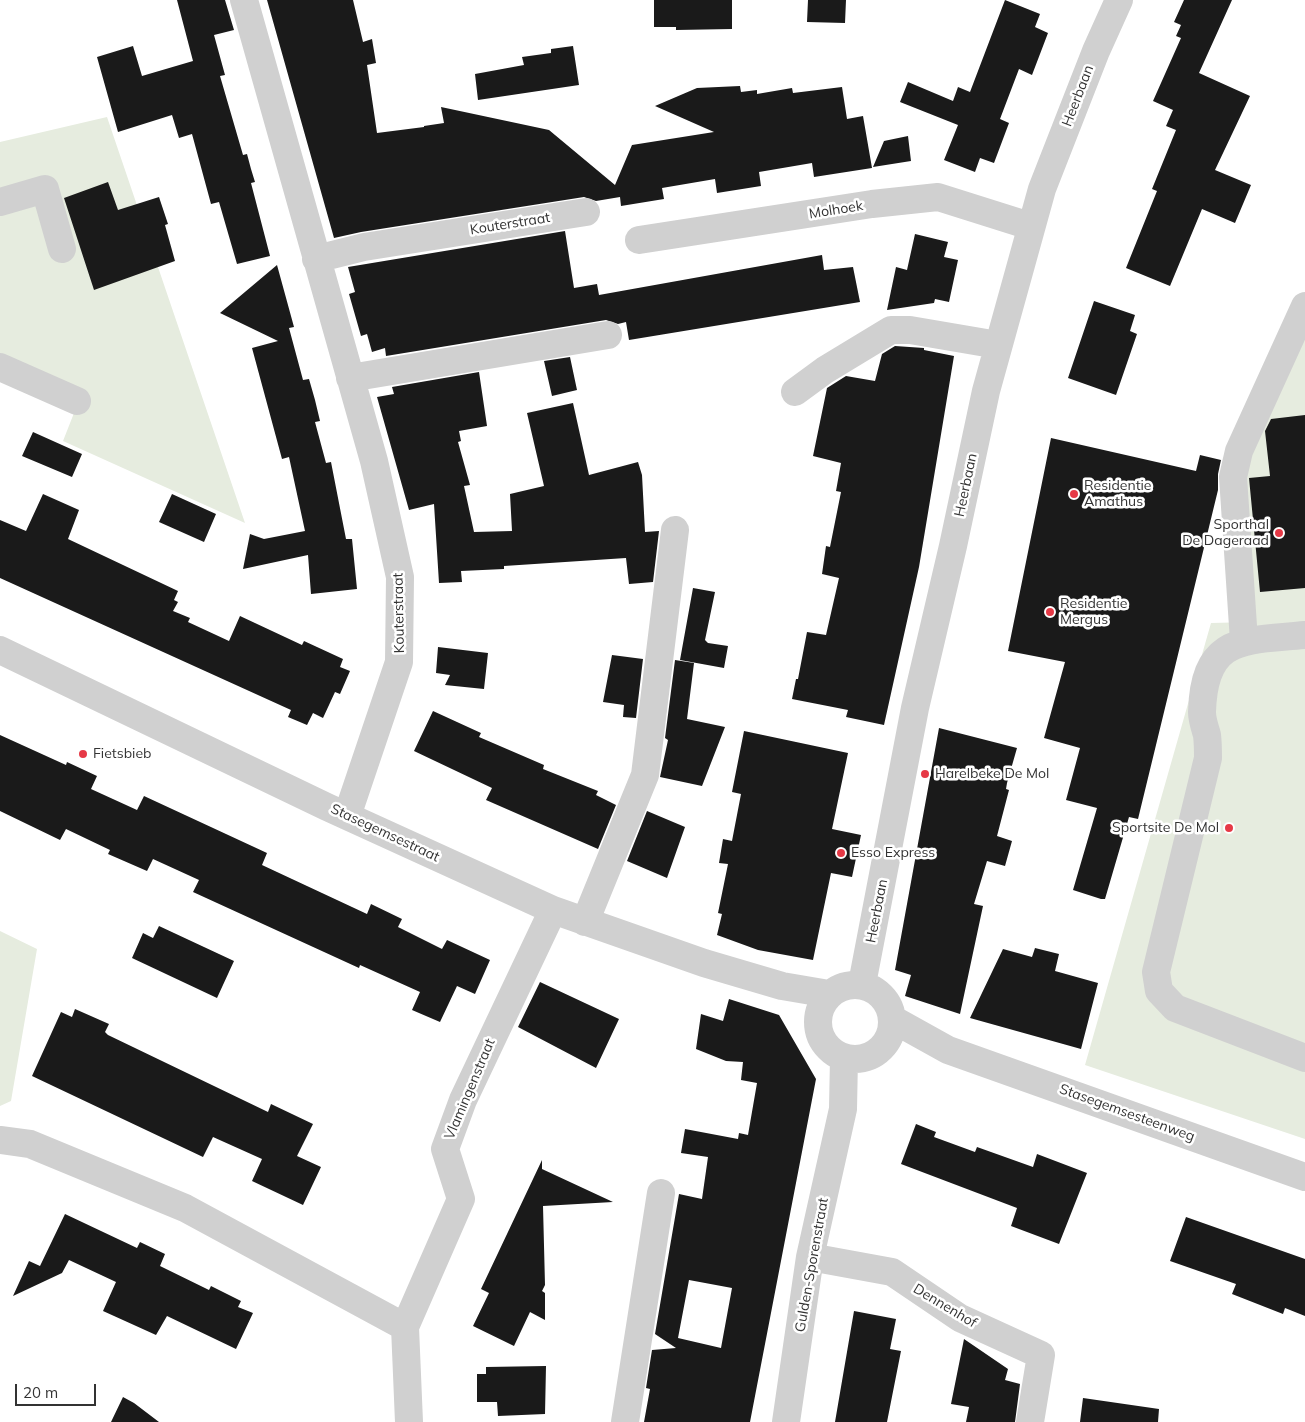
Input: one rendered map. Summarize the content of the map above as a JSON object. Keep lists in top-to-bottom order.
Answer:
{
  "streets": {
    "street": [
      "Heerbaan",
      "Molhoek",
      "Kouterstraat",
      "Stasegemsestraat",
      "Vlamingenstraat",
      "Stasegemsesteenweg",
      "Gulden-Sporenstraat",
      "Dennenhof"
    ]
  },
  "crossings": [
    ["Heerbaan", "Molhoek"],
    ["Heerbaan", "Stasegemsestraat"],
    ["Heerbaan", "Stasegemsesteenweg"],
    ["Heerbaan", "Gulden-Sporenstraat"],
    ["Kouterstraat", "Stasegemsestraat"],
    ["Stasegemsestraat", "Vlamingenstraat"],
    ["Stasegemsestraat", "Stasegemsesteenweg"],
    ["Stasegemsestraat", "Gulden-Sporenstraat"],
    ["Stasegemsesteenweg", "Gulden-Sporenstraat"],
    ["Gulden-Sporenstraat", "Dennenhof"]
  ],
  "places": [
    "Residentie Amathus",
    "Sporthal De Dageraad",
    "Residentie Mergus",
    "Fietsbieb",
    "Harelbeke De Mol",
    "Sportsite De Mol",
    "Esso Express"
  ],
  "scale_bar": "20 m"
}
